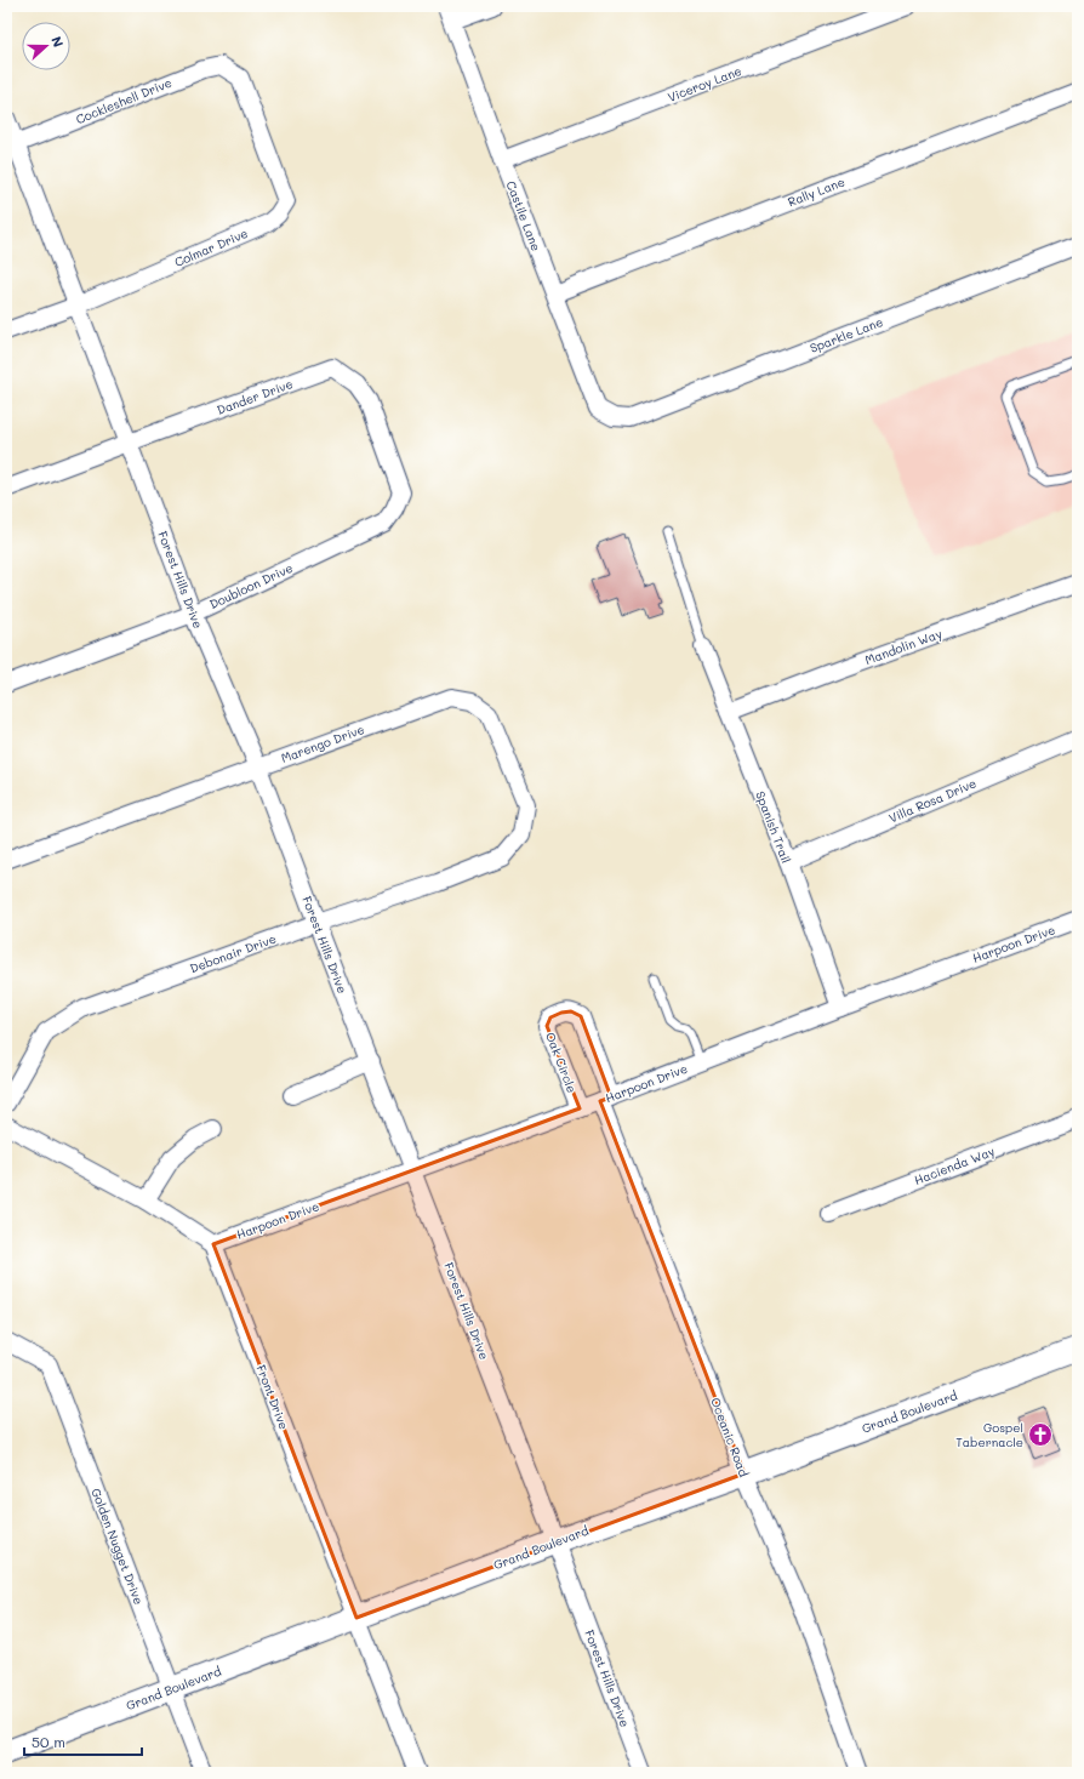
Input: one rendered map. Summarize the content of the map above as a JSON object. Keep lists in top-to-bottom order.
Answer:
{
  "streets": {
    "street": [
      "Viceroy Lane",
      "Cockleshell Drive",
      "Rally Lane",
      "Castile Lane",
      "Colmar Drive",
      "Sparkle Lane",
      "Dander Drive",
      "Forest Hills Drive",
      "Doubloon Drive",
      "Mandolin Way",
      "Marengo Drive",
      "Villa Rosa Drive",
      "Spanish Trail",
      "Harpoon Drive",
      "Debonair Drive",
      "Oak Circle",
      "Hacienda Way",
      "Front Drive",
      "Grand Boulevard",
      "Oceanic Road",
      "Golden Nugget Drive"
    ]
  },
  "crossings": [
    ["Viceroy Lane", "Castile Lane"],
    ["Cockleshell Drive", "Colmar Drive"],
    ["Cockleshell Drive", "Forest Hills Drive"],
    ["Rally Lane", "Castile Lane"],
    ["Castile Lane", "Sparkle Lane"],
    ["Colmar Drive", "Forest Hills Drive"],
    ["Dander Drive", "Forest Hills Drive"],
    ["Dander Drive", "Doubloon Drive"],
    ["Forest Hills Drive", "Doubloon Drive"],
    ["Forest Hills Drive", "Marengo Drive"],
    ["Forest Hills Drive", "Harpoon Drive"],
    ["Forest Hills Drive", "Debonair Drive"],
    ["Forest Hills Drive", "Grand Boulevard"],
    ["Mandolin Way", "Spanish Trail"],
    ["Marengo Drive", "Debonair Drive"],
    ["Villa Rosa Drive", "Spanish Trail"],
    ["Spanish Trail", "Harpoon Drive"],
    ["Harpoon Drive", "Oak Circle"],
    ["Harpoon Drive", "Front Drive"],
    ["Harpoon Drive", "Oceanic Road"],
    ["Oak Circle", "Oceanic Road"],
    ["Front Drive", "Grand Boulevard"],
    ["Grand Boulevard", "Oceanic Road"],
    ["Grand Boulevard", "Golden Nugget Drive"]
  ],
  "places": {
    "church": ["Gospel Tabernacle"]
  },
  "scale_bar": "50 m",
  "north": "right"
}
